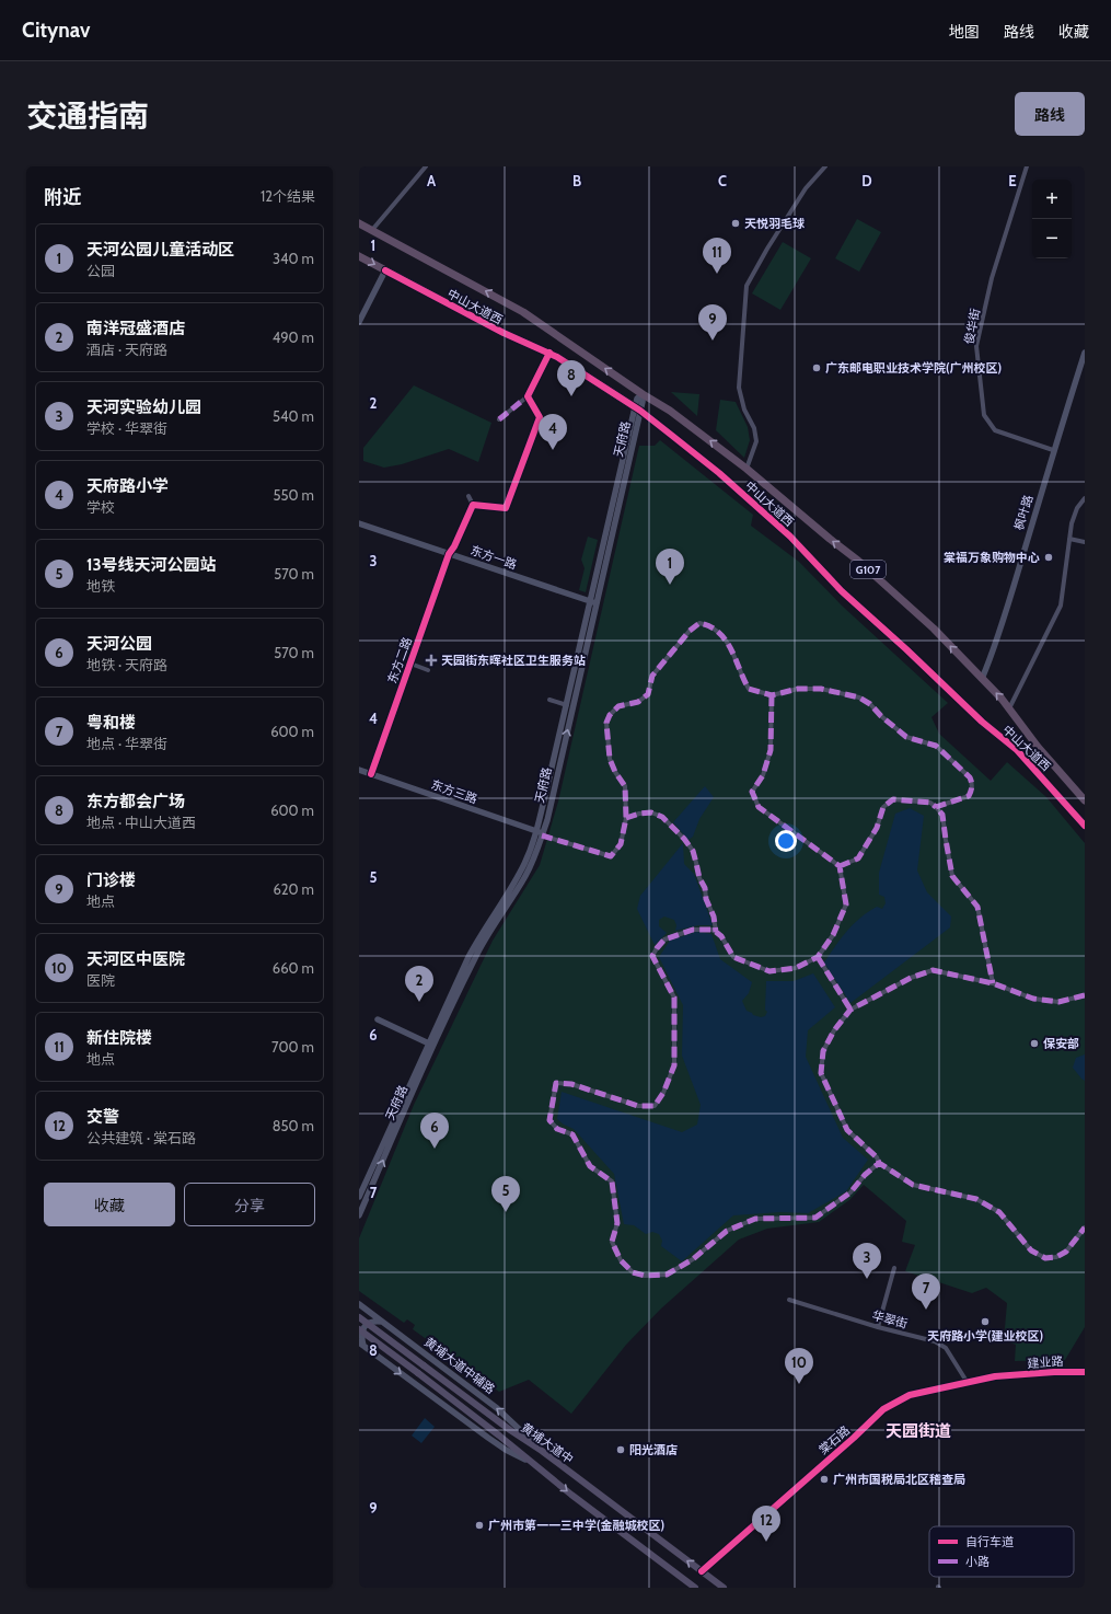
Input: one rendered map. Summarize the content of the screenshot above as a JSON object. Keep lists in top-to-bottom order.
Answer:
{
  "streets": {
    "highway": ["中山大道西", "G107"],
    "main road": [
      "天府路",
      "枫叶路",
      "东方一路",
      "东方二路",
      "东方三路",
      "黄埔大道中辅路",
      "黄埔大道中"
    ],
    "street": [
      "俊华街",
      "华翠街",
      "建业路",
      "棠石路"
    ]
  },
  "crossings": [
    ["中山大道西", "天府路"],
    ["中山大道西", "枫叶路"],
    ["俊华街", "枫叶路"],
    ["天府路", "东方一路"],
    ["天府路", "东方三路"],
    ["东方一路", "东方二路"],
    ["东方二路", "东方三路"],
    ["华翠街", "棠石路"],
    ["建业路", "棠石路"],
    ["黄埔大道中辅路", "黄埔大道中"],
    ["棠石路", "黄埔大道中"]
  ],
  "districts": ["天园街道"],
  "places": {
    "other": [
      "天悦羽毛球",
      "广东邮电职业技术学院(广州校区)",
      "棠福万象购物中心",
      "保安部",
      "天府路小学(建业校区)",
      "阳光酒店",
      "广州市国税局北区稽查局",
      "广州市第一一三中学(金融城校区)"
    ],
    "health": ["天园街东晖社区卫生服务站"]
  },
  "legend": ["自行车道", "小路"],
  "page": {
    "header": "Citynav",
    "nav": ["地图", "路线", "收藏"],
    "title": "交通指南",
    "buttons": [
      "路线",
      ["收藏", "分享"]
    ],
    "heading": ["附近", "12个结果"],
    "map_buttons": ["+", "−"],
    "list": [
      {
        "mark": "1",
        "name": "天河公园儿童活动区",
        "note": "公园",
        "value": "340 m"
      },
      {
        "mark": "2",
        "name": "南洋冠盛酒店",
        "note": "酒店 · 天府路",
        "value": "490 m"
      },
      {
        "mark": "3",
        "name": "天河实验幼儿园",
        "note": "学校 · 华翠街",
        "value": "540 m"
      },
      {
        "mark": "4",
        "name": "天府路小学",
        "note": "学校",
        "value": "550 m"
      },
      {
        "mark": "5",
        "name": "13号线天河公园站",
        "note": "地铁",
        "value": "570 m"
      },
      {
        "mark": "6",
        "name": "天河公园",
        "note": "地铁 · 天府路",
        "value": "570 m"
      },
      {
        "mark": "7",
        "name": "粤和楼",
        "note": "地点 · 华翠街",
        "value": "600 m"
      },
      {
        "mark": "8",
        "name": "东方都会广场",
        "note": "地点 · 中山大道西",
        "value": "600 m"
      },
      {
        "mark": "9",
        "name": "门诊楼",
        "note": "地点",
        "value": "620 m"
      },
      {
        "mark": "10",
        "name": "天河区中医院",
        "note": "医院",
        "value": "660 m"
      },
      {
        "mark": "11",
        "name": "新住院楼",
        "note": "地点",
        "value": "700 m"
      },
      {
        "mark": "12",
        "name": "交警",
        "note": "公共建筑 · 棠石路",
        "value": "850 m"
      }
    ],
    "pins": [
      "11",
      "9",
      "8",
      "4",
      "1",
      "2",
      "6",
      "5",
      "3",
      "7",
      "10",
      "12"
    ]
  },
  "grid": {
    "columns": [
      "A",
      "B",
      "C",
      "D",
      "E"
    ],
    "rows": [
      "1",
      "2",
      "3",
      "4",
      "5",
      "6",
      "7",
      "8",
      "9"
    ]
  }
}
